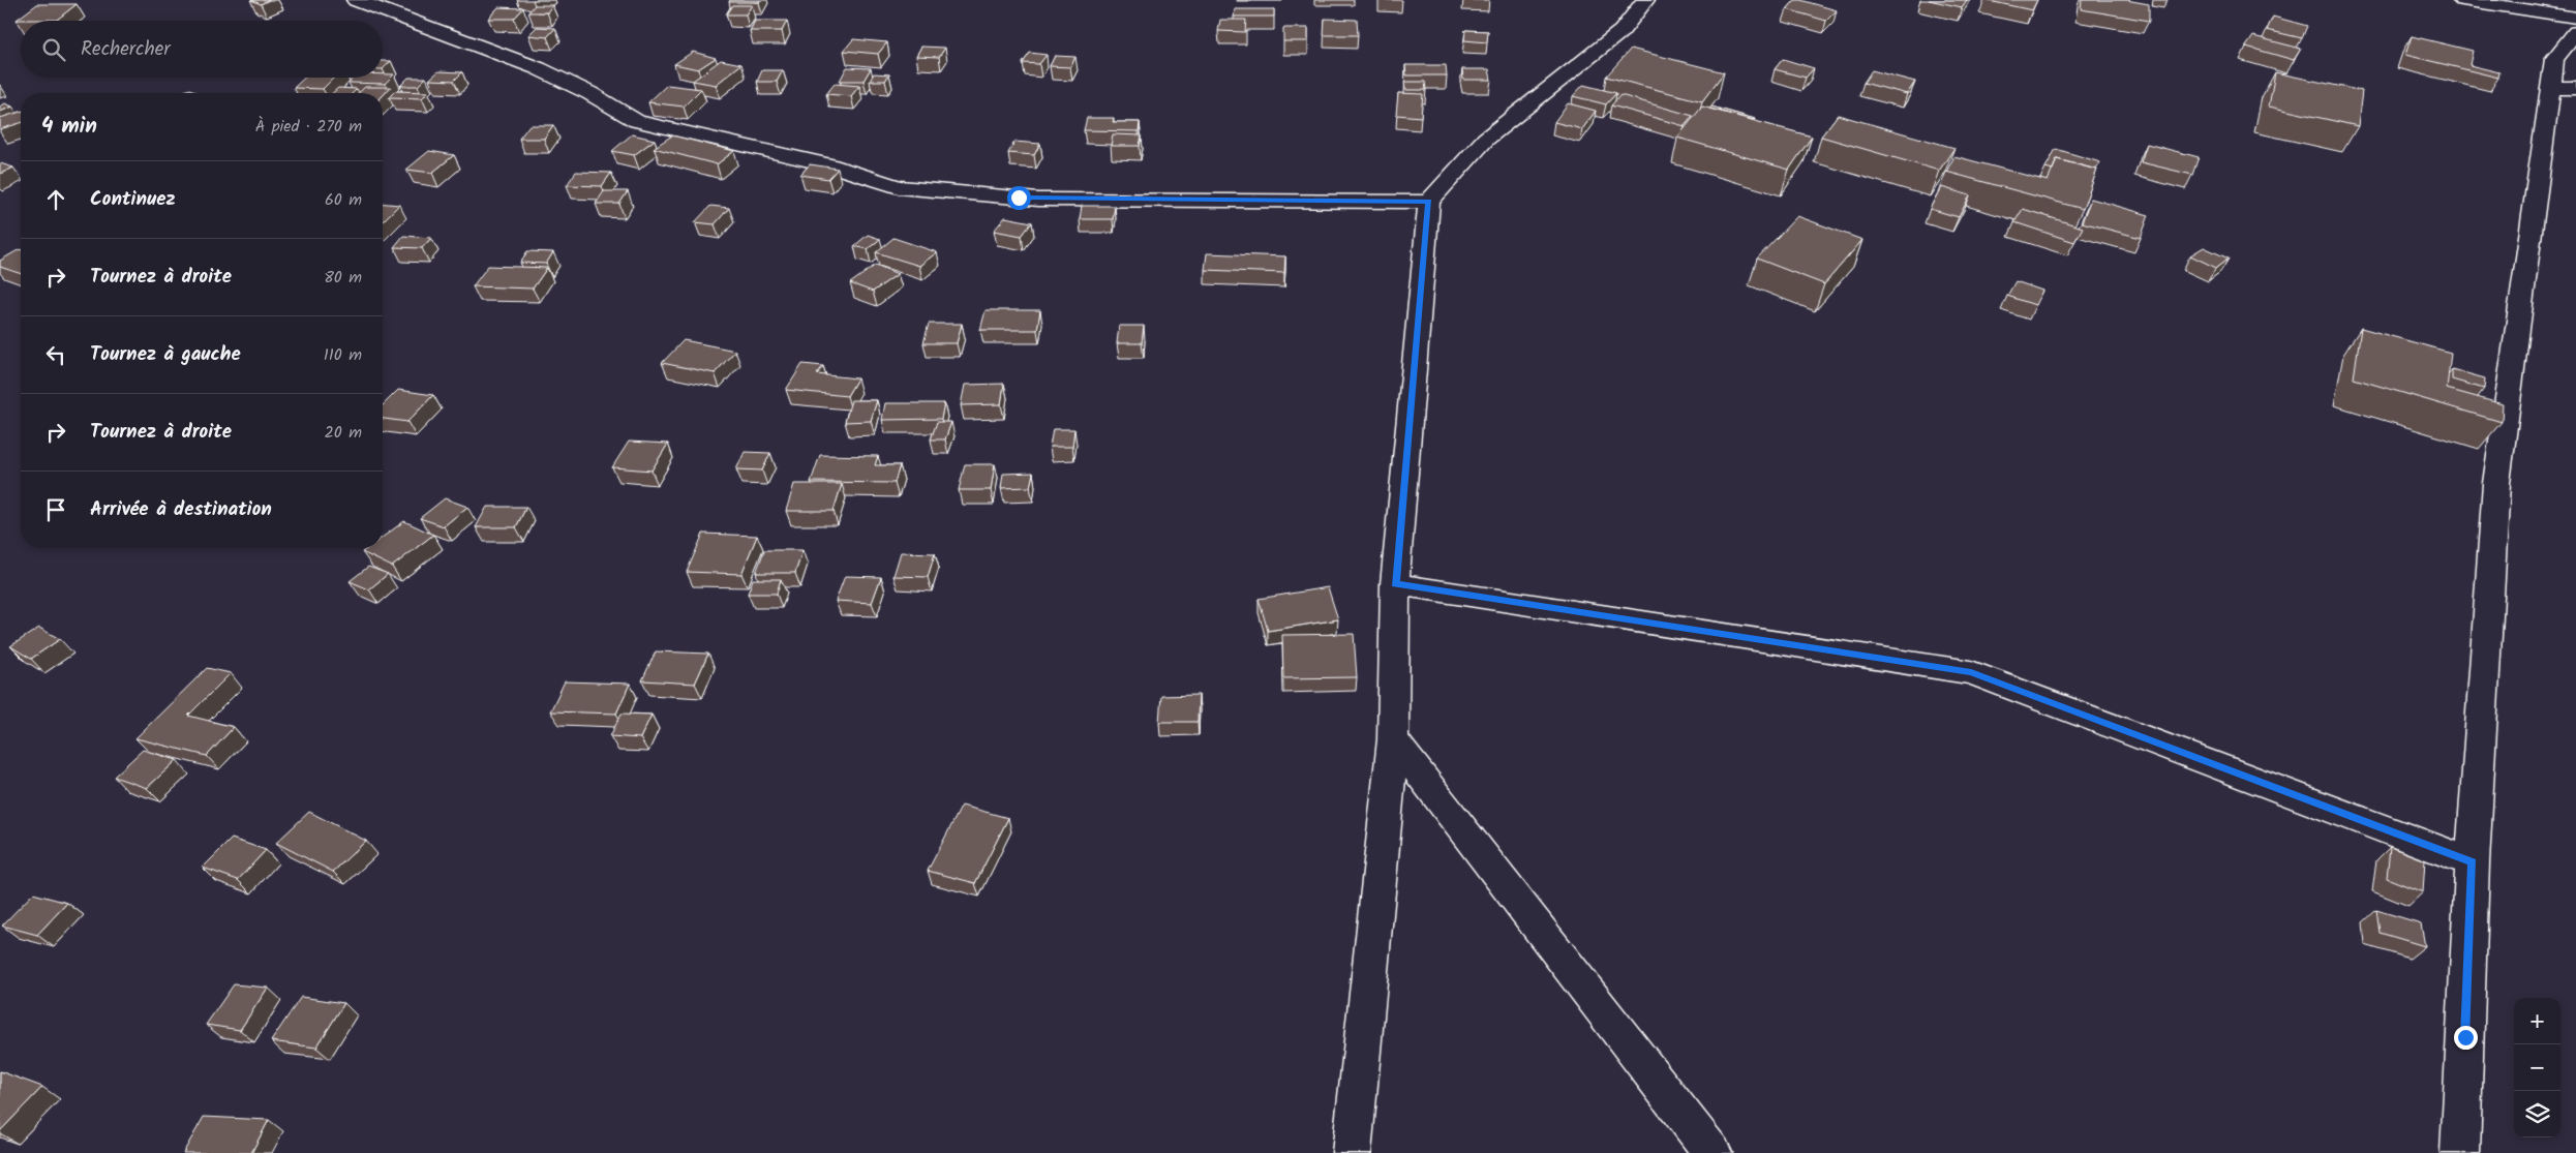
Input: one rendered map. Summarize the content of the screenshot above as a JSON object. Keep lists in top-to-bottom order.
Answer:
{
  "page": {
    "search": "Rechercher",
    "heading": ["4 min", "À pied · 270 m"],
    "list": [
      ["Continuez", "60 m"],
      ["Tournez à droite", "80 m"],
      ["Tournez à gauche", "110 m"],
      ["Tournez à droite", "20 m"],
      "Arrivée à destination"
    ],
    "map_buttons": ["+", "−"]
  }
}
